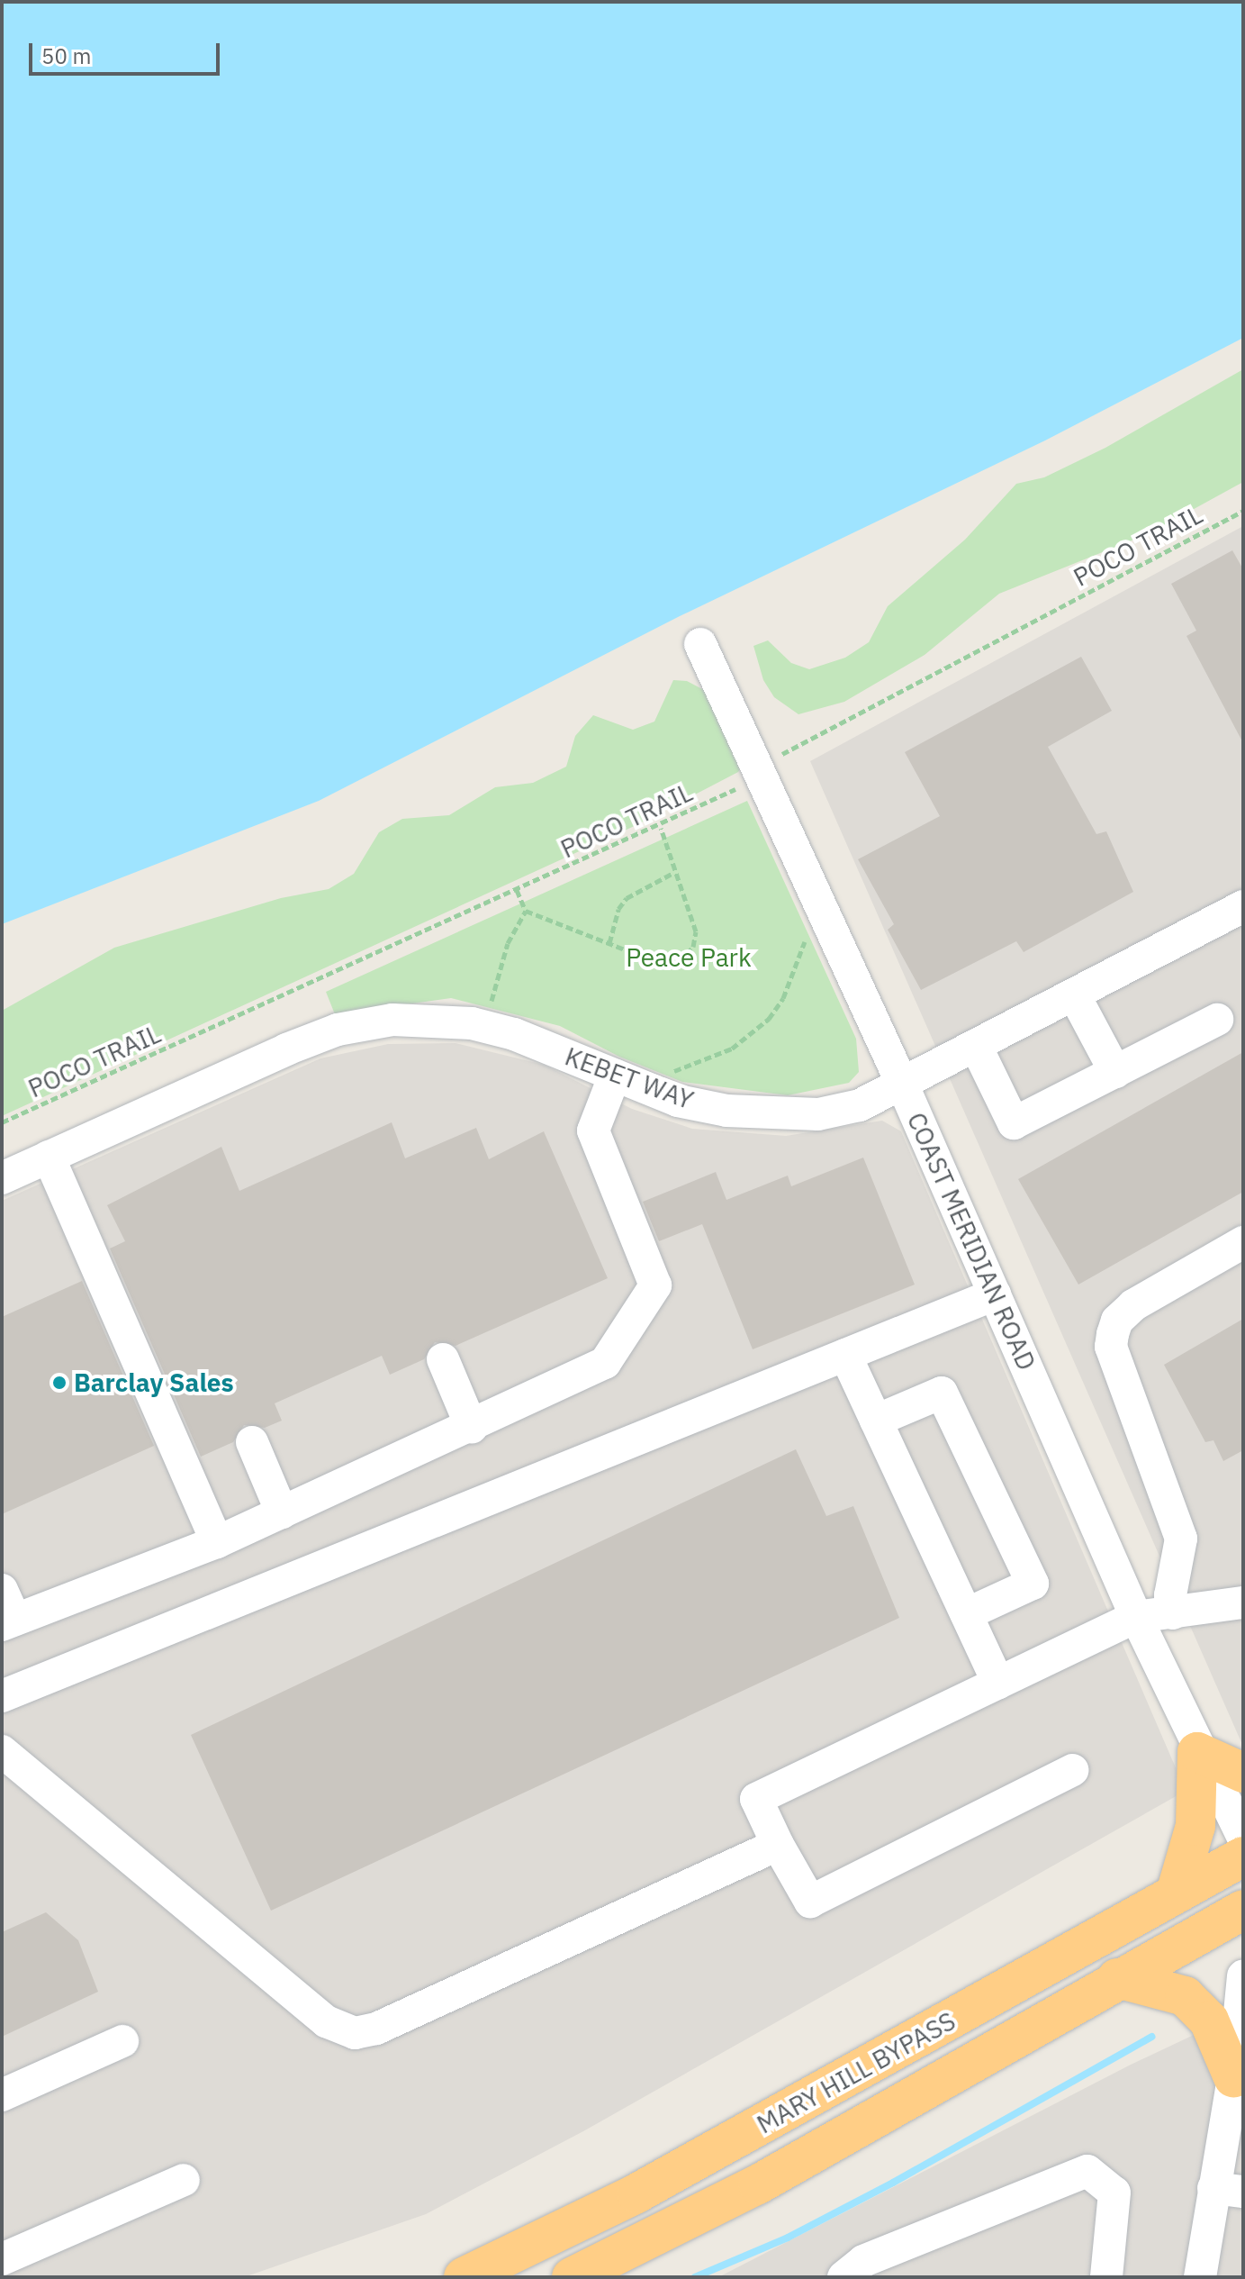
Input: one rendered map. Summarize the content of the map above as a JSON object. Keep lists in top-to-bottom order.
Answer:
{
  "streets": {
    "highway": ["MARY HILL BYPASS"],
    "street": ["KEBET WAY", "COAST MERIDIAN ROAD"],
    "path": ["POCO TRAIL"]
  },
  "crossings": [
    ["POCO TRAIL", "COAST MERIDIAN ROAD"],
    ["KEBET WAY", "COAST MERIDIAN ROAD"]
  ],
  "parks": ["Peace Park"],
  "places": ["Barclay Sales"],
  "scale_bar": "50 m"
}
